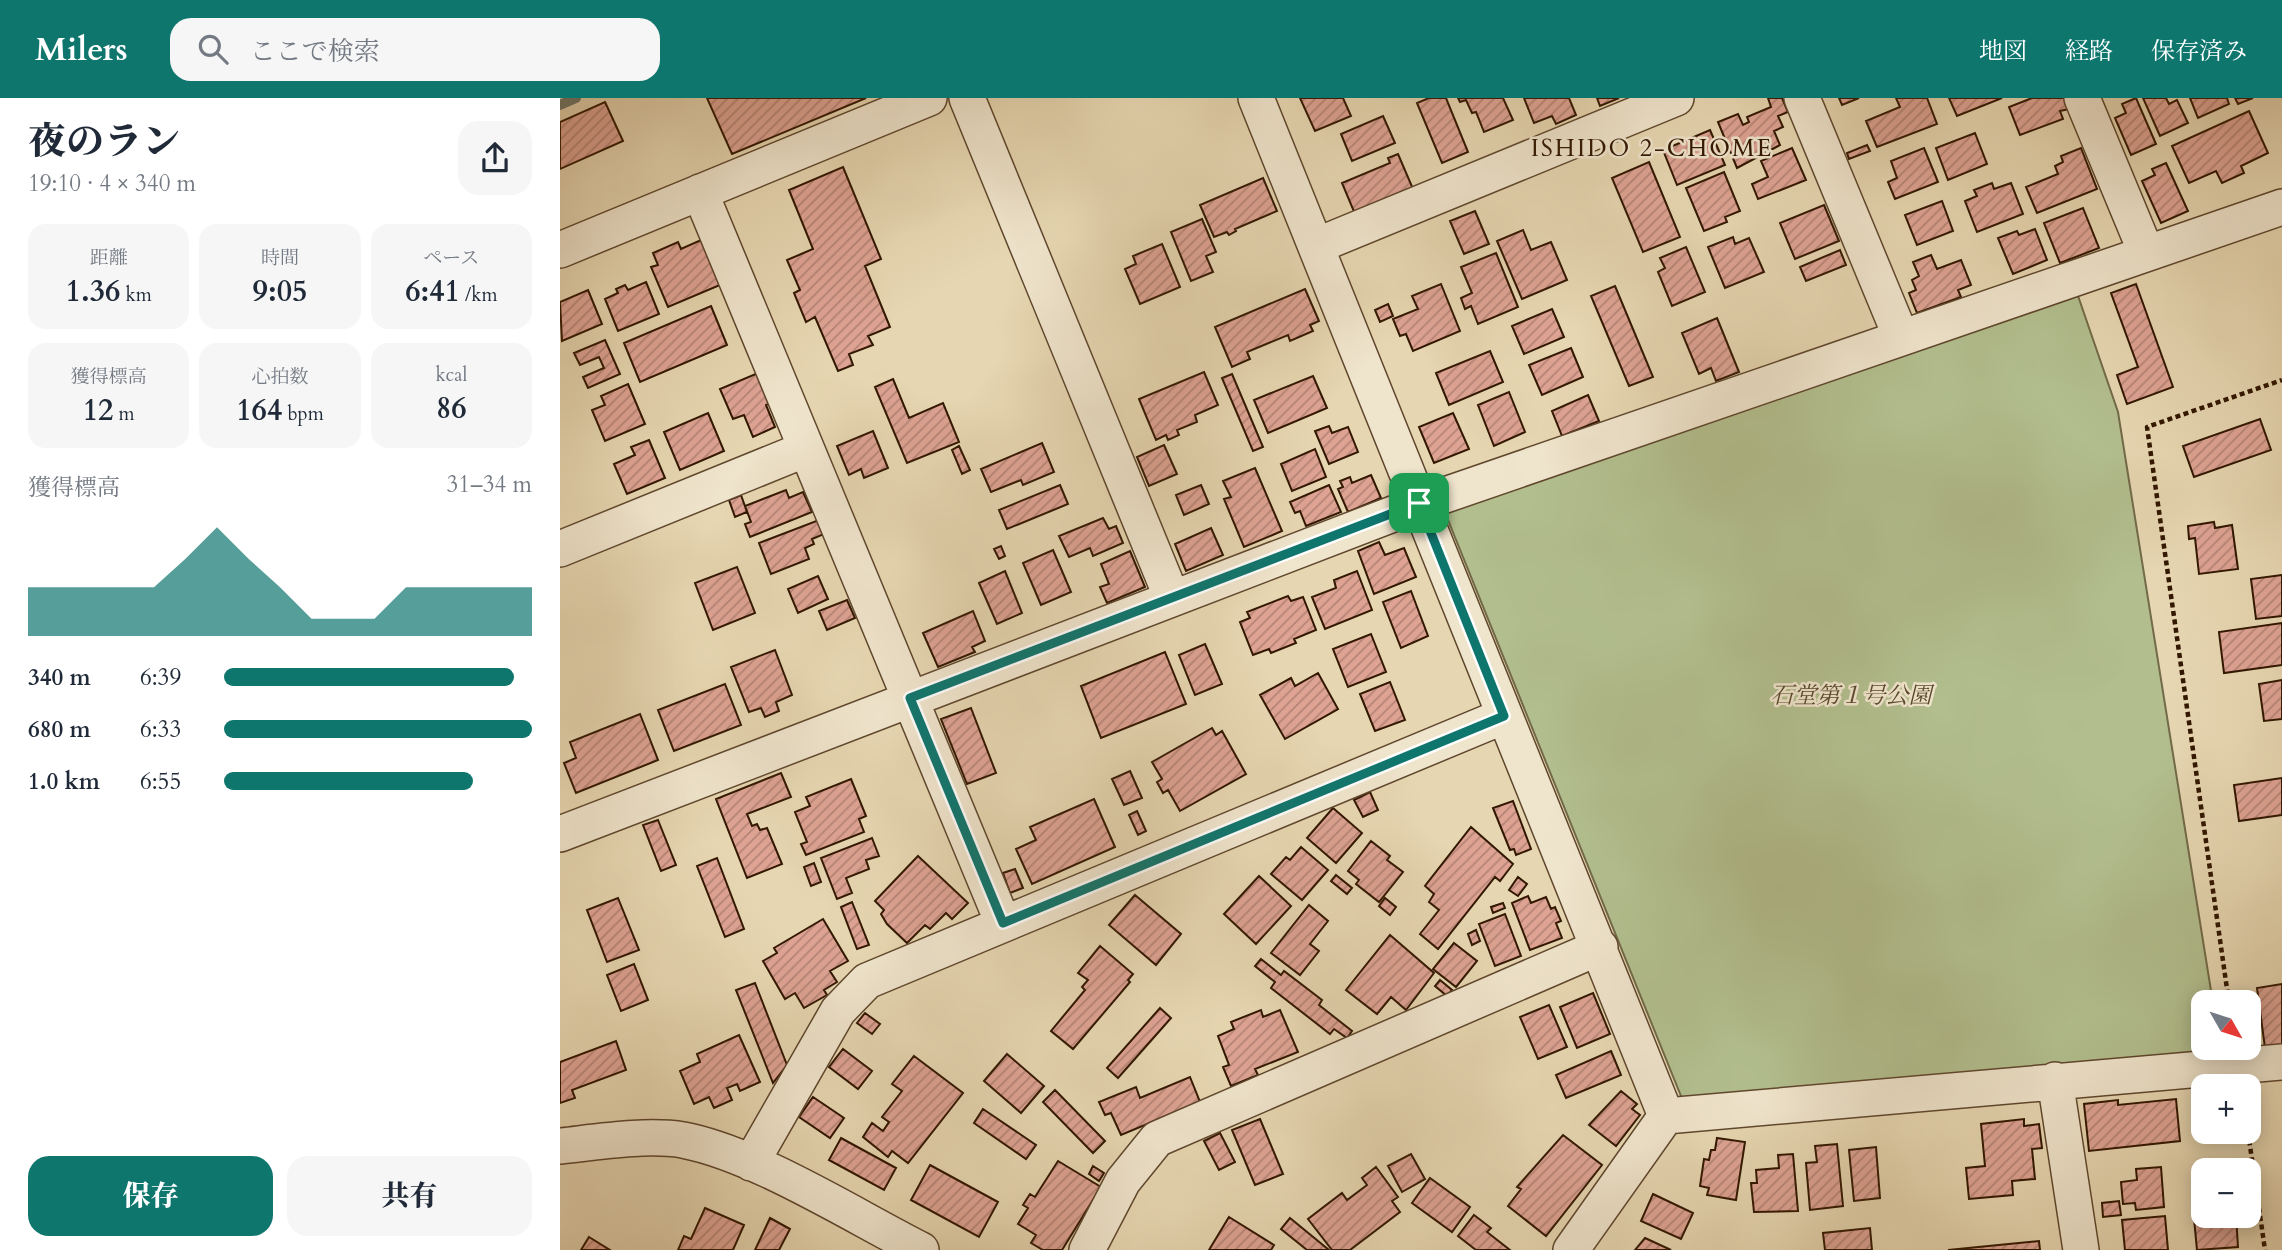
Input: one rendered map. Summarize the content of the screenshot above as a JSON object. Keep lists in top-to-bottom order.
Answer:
{
  "districts": ["ISHIDO 2-CHOME"],
  "parks": ["石堂第１号公園"],
  "north": "bottom right",
  "page": {
    "header": "Milers",
    "search": "ここで検索",
    "nav": ["地図", "経路", "保存済み"],
    "heading": ["夜のラン", "19:10 · 4 × 340 m"],
    "stats": [
      ["距離", "1.36 km"],
      ["時間", "9:05"],
      ["ペース", "6:41 /km"],
      ["獲得標高", "12 m"],
      ["心拍数", "164 bpm"],
      ["kcal", "86"]
    ],
    "chart": ["獲得標高", "31–34 m"],
    "list": [
      {
        "name": "340 m",
        "note": "6:39"
      },
      {
        "name": "680 m",
        "note": "6:33"
      },
      {
        "name": "1.0 km",
        "note": "6:55"
      }
    ],
    "map_buttons": ["+", "−"],
    "buttons": ["保存", "共有"]
  }
}
